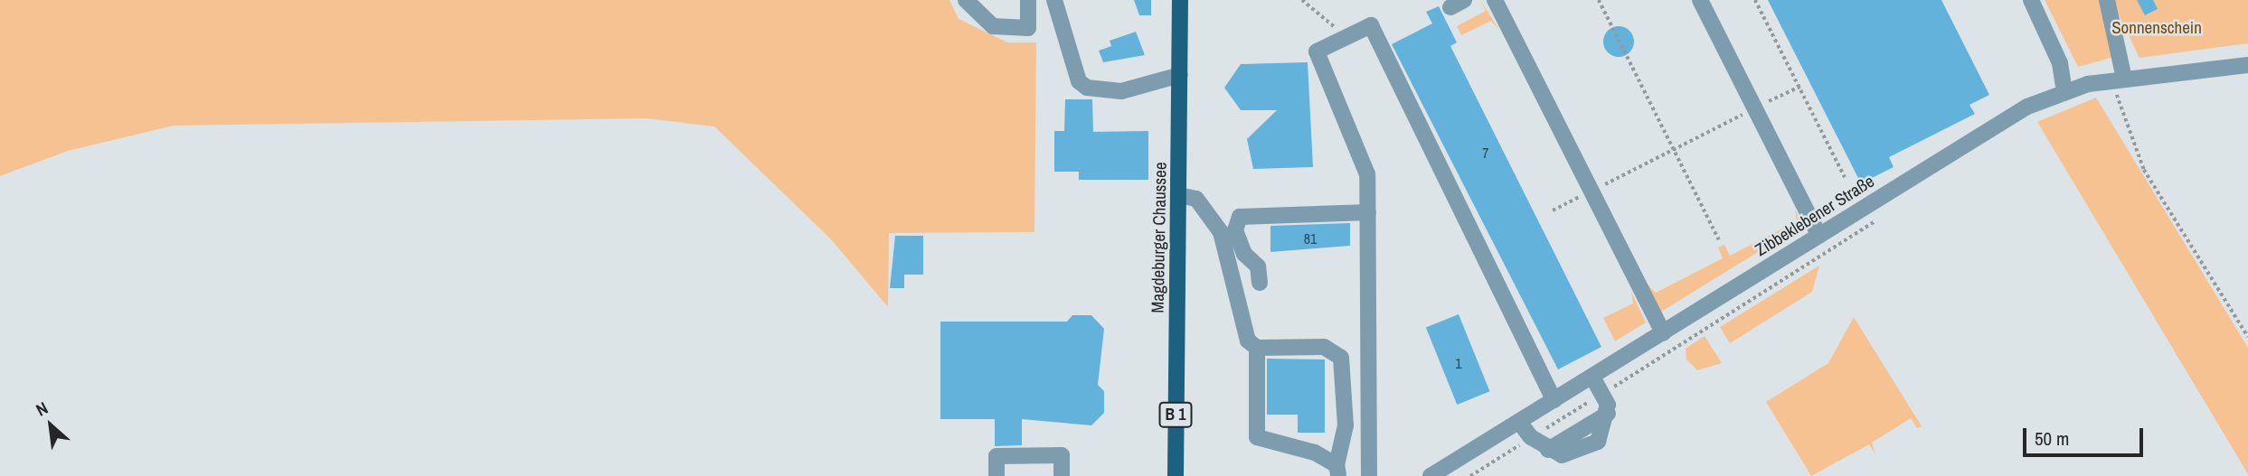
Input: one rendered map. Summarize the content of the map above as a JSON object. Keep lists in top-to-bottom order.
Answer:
{
  "streets": {
    "main road": ["Magdeburger Chaussee", "B 1"],
    "street": ["Zibbeklebener Straße"]
  },
  "parks": ["Sonnenschein"],
  "house_numbers": ["7", "81", "1"],
  "scale_bar": "50 m",
  "north": "top left"
}
